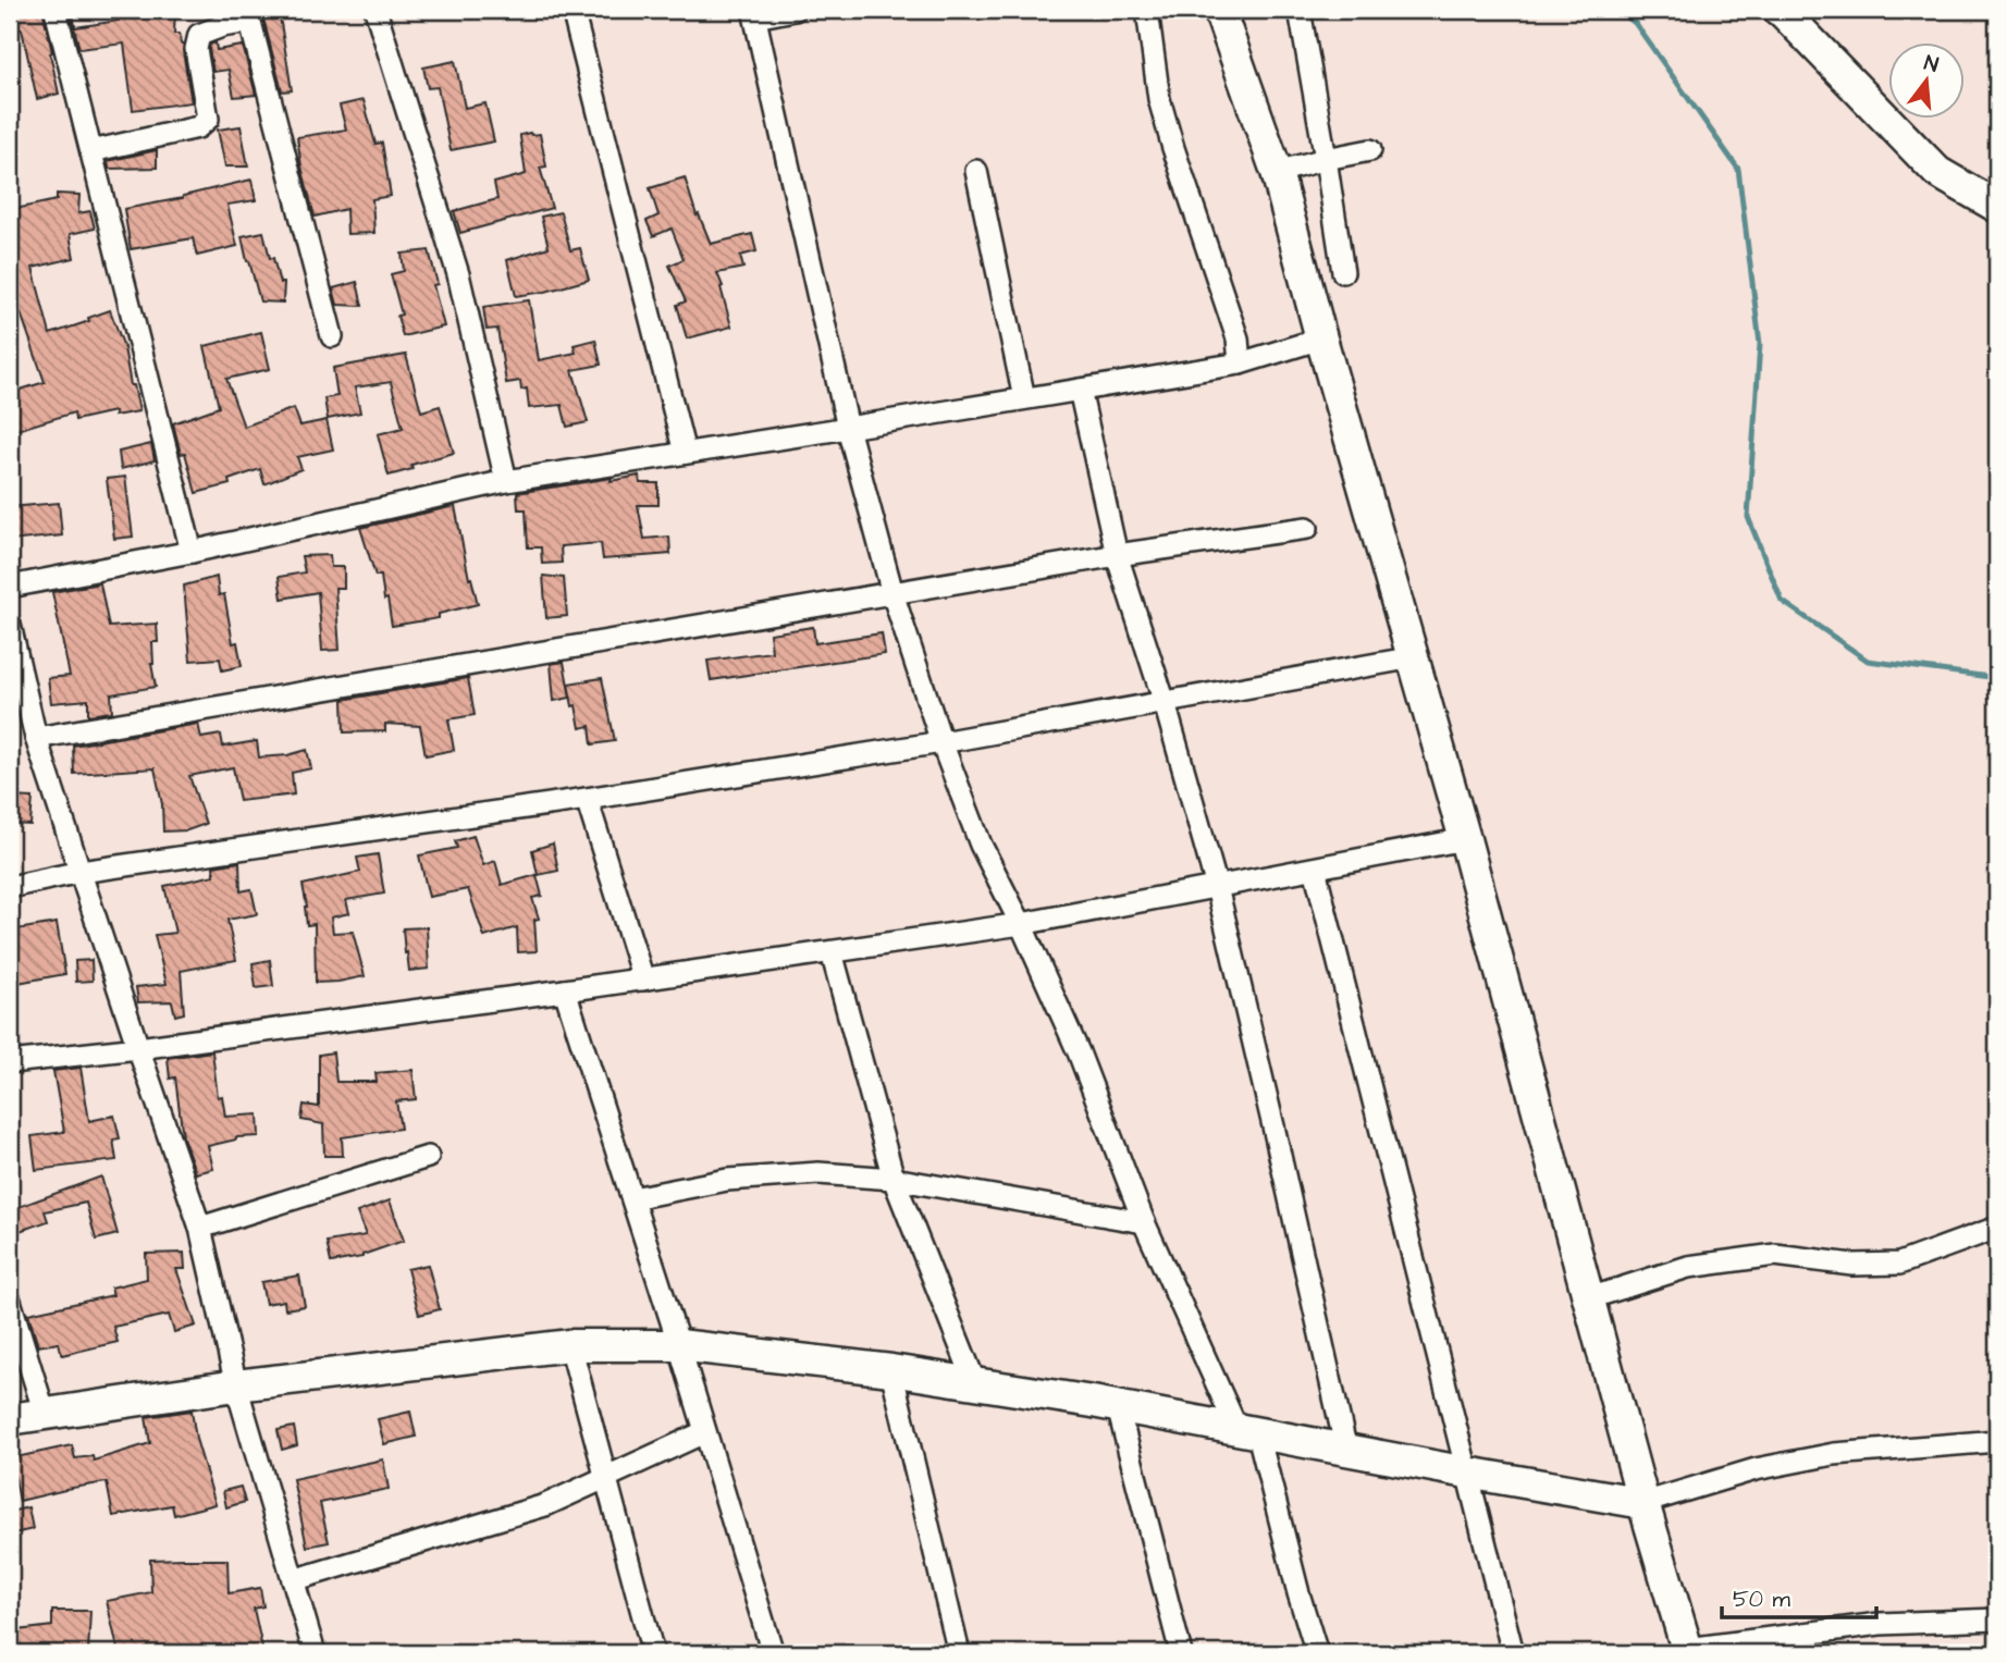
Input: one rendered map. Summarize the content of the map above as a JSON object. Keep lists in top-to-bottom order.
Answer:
{
  "scale_bar": "50 m",
  "north": "top"
}
